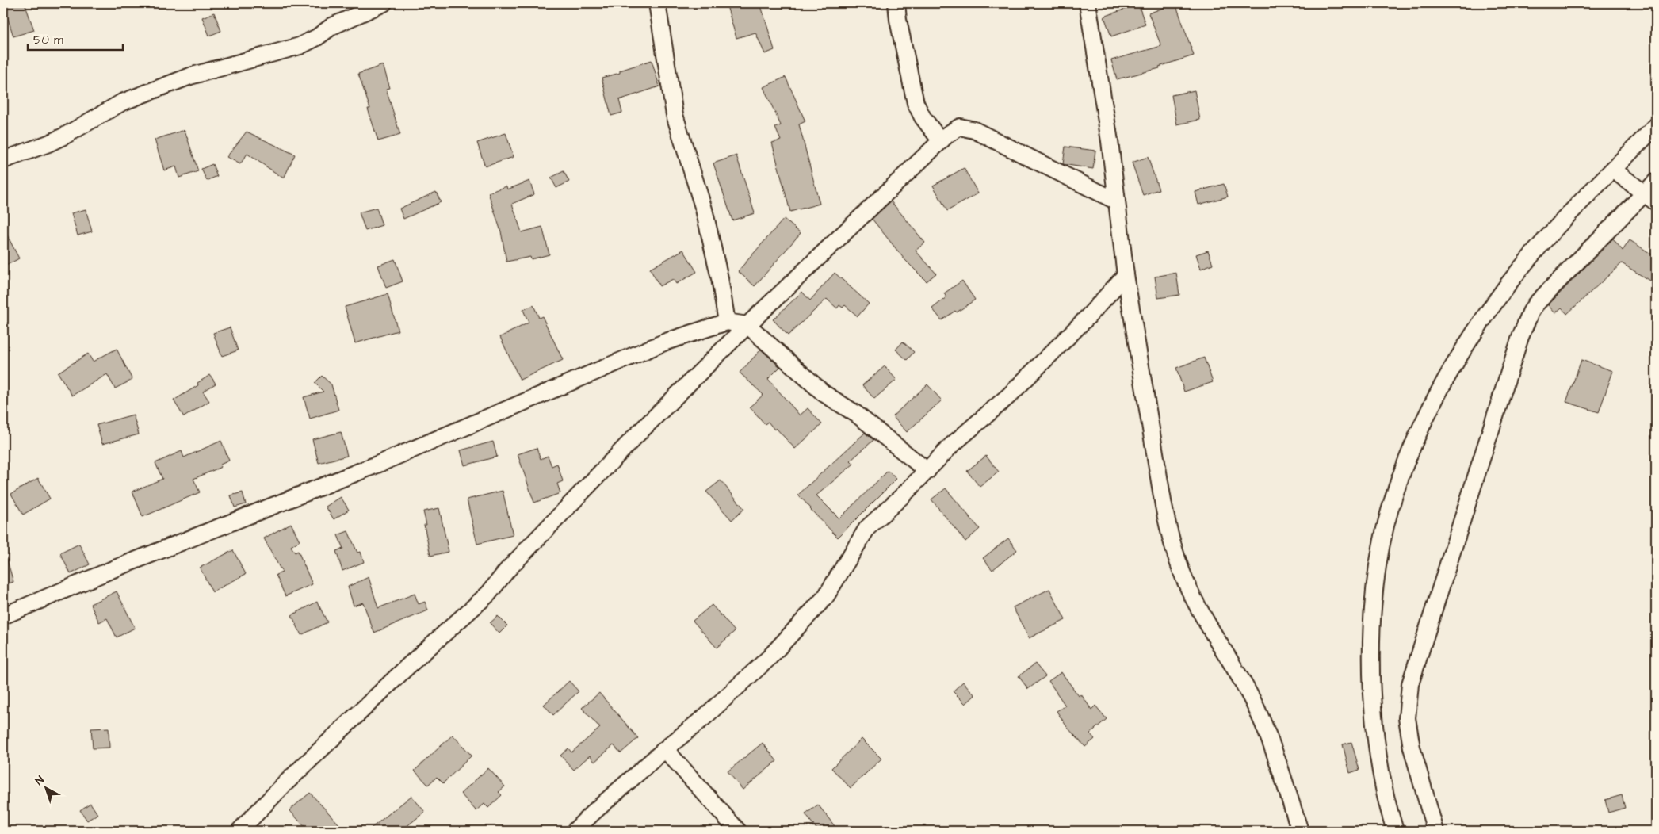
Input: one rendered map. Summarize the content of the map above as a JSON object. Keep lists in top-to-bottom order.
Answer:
{
  "scale_bar": "50 m",
  "north": "top left"
}
